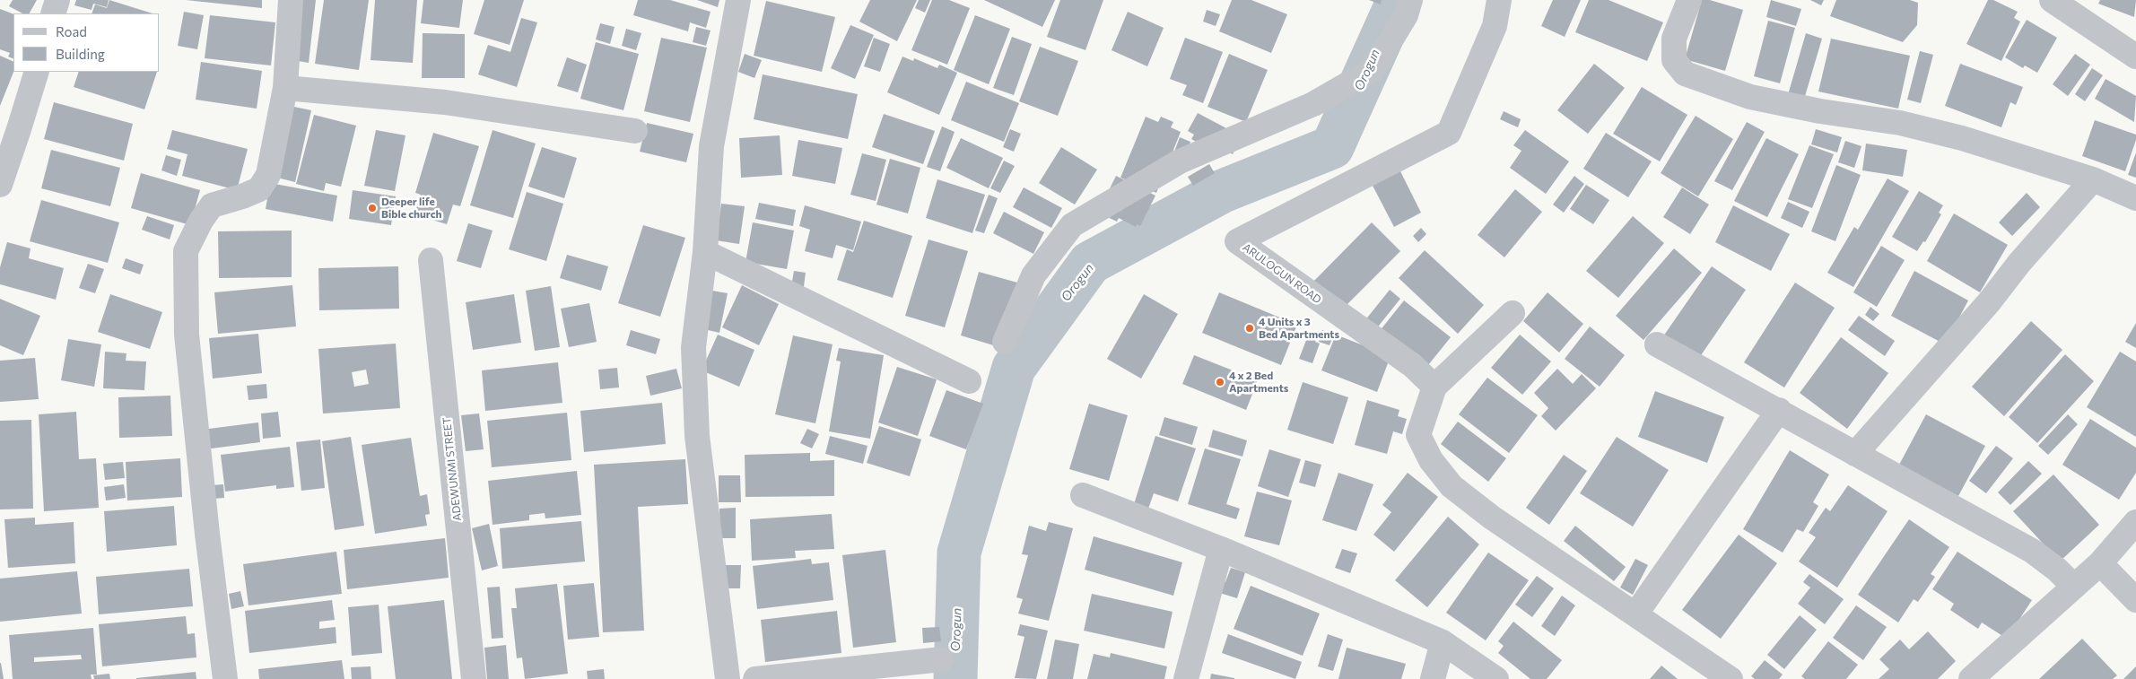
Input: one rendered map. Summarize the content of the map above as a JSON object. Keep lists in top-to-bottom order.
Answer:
{
  "streets": {
    "street": ["ARULOGUN ROAD", "ADEWUNMI STREET"]
  },
  "water": ["Orogun"],
  "places": ["Deeper life Bible church", "4 Units x 3 Bed Apartments", "4 x 2 Bed Apartments"],
  "legend": ["Road", "Building"]
}
